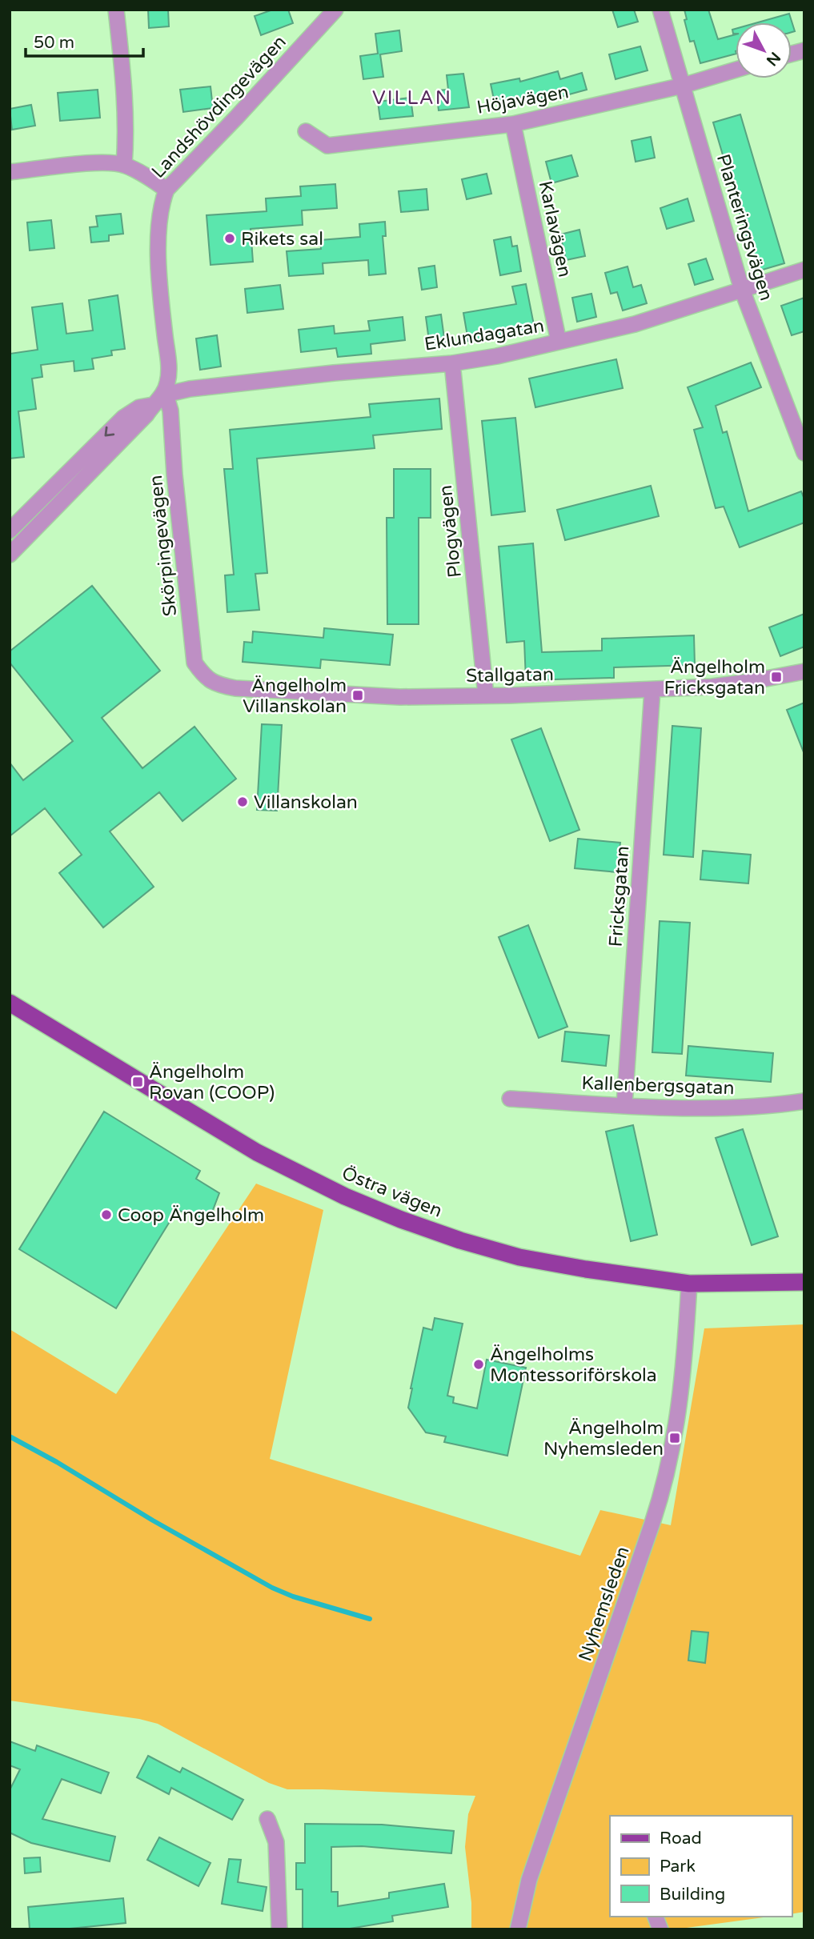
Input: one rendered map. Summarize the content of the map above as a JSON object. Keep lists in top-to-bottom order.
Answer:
{
  "streets": {
    "main road": ["Östra vägen"],
    "street": [
      "Höjavägen",
      "Landshövdingevägen",
      "Planteringsvägen",
      "Karlavägen",
      "Eklundagatan",
      "Plogvägen",
      "Skörpingevägen",
      "Stallgatan",
      "Fricksgatan",
      "Kallenbergsgatan",
      "Nyhemsleden"
    ]
  },
  "crossings": [
    ["Höjavägen", "Planteringsvägen"],
    ["Höjavägen", "Karlavägen"],
    ["Landshövdingevägen", "Eklundagatan"],
    ["Landshövdingevägen", "Skörpingevägen"],
    ["Planteringsvägen", "Eklundagatan"],
    ["Karlavägen", "Eklundagatan"],
    ["Eklundagatan", "Plogvägen"],
    ["Eklundagatan", "Skörpingevägen"],
    ["Plogvägen", "Stallgatan"],
    ["Skörpingevägen", "Stallgatan"],
    ["Stallgatan", "Fricksgatan"],
    ["Fricksgatan", "Kallenbergsgatan"],
    ["Östra vägen", "Nyhemsleden"]
  ],
  "districts": ["VILLAN"],
  "places": {
    "other": [
      "Rikets sal",
      "Villanskolan",
      "Coop Ängelholm",
      "Ängelholms Montessoriförskola"
    ],
    "transit": [
      "Ängelholm Fricksgatan",
      "Ängelholm Villanskolan",
      "Ängelholm Rovan (COOP)",
      "Ängelholm Nyhemsleden"
    ]
  },
  "legend": ["Road", "Park", "Building"],
  "scale_bar": "50 m",
  "north": "bottom right"
}
